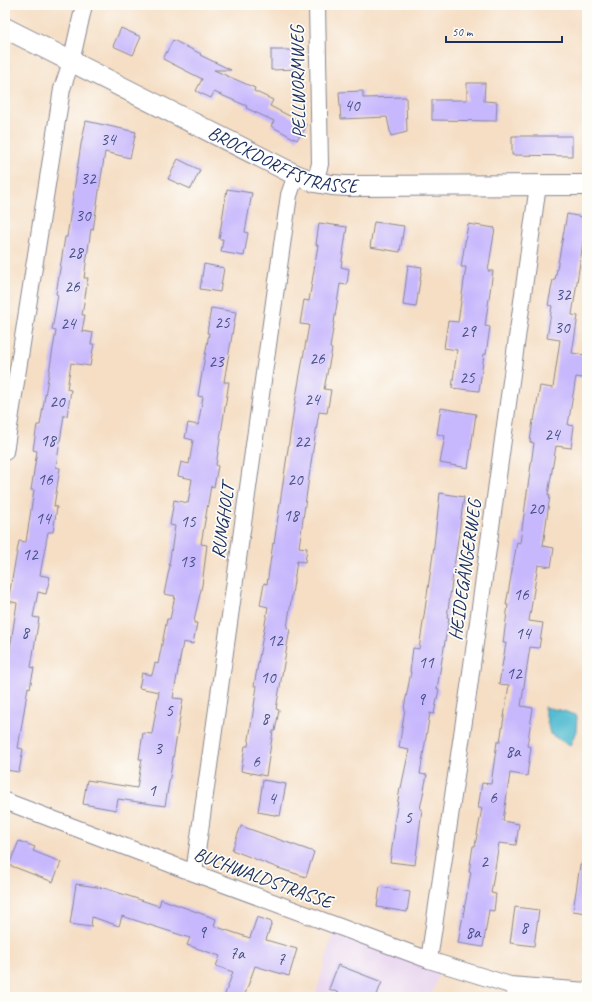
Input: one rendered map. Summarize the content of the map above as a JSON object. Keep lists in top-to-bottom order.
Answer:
{
  "streets": {
    "street": [
      "PELLWORMWEG",
      "BROCKDORFFSTRASSE",
      "RUNGHOLT",
      "HEIDEGÄNGERWEG",
      "BUCHWALDSTRASSE"
    ]
  },
  "crossings": [
    ["PELLWORMWEG", "BROCKDORFFSTRASSE"],
    ["BROCKDORFFSTRASSE", "RUNGHOLT"],
    ["BROCKDORFFSTRASSE", "HEIDEGÄNGERWEG"],
    ["RUNGHOLT", "BUCHWALDSTRASSE"],
    ["HEIDEGÄNGERWEG", "BUCHWALDSTRASSE"]
  ],
  "house_numbers": [
    "40",
    "34",
    "32",
    "30",
    "28",
    "26",
    "32",
    "25",
    "24",
    "30",
    "29",
    "26",
    "23",
    "25",
    "24",
    "20",
    "24",
    "18",
    "22",
    "16",
    "20",
    "20",
    "18",
    "14",
    "15",
    "12",
    "13",
    "16",
    "8",
    "14",
    "12",
    "11",
    "12",
    "10",
    "9",
    "5",
    "8",
    "3",
    "8a",
    "6",
    "1",
    "6",
    "4",
    "5",
    "2",
    "8",
    "9",
    "8a",
    "7a",
    "7"
  ],
  "scale_bar": "50 m"
}
